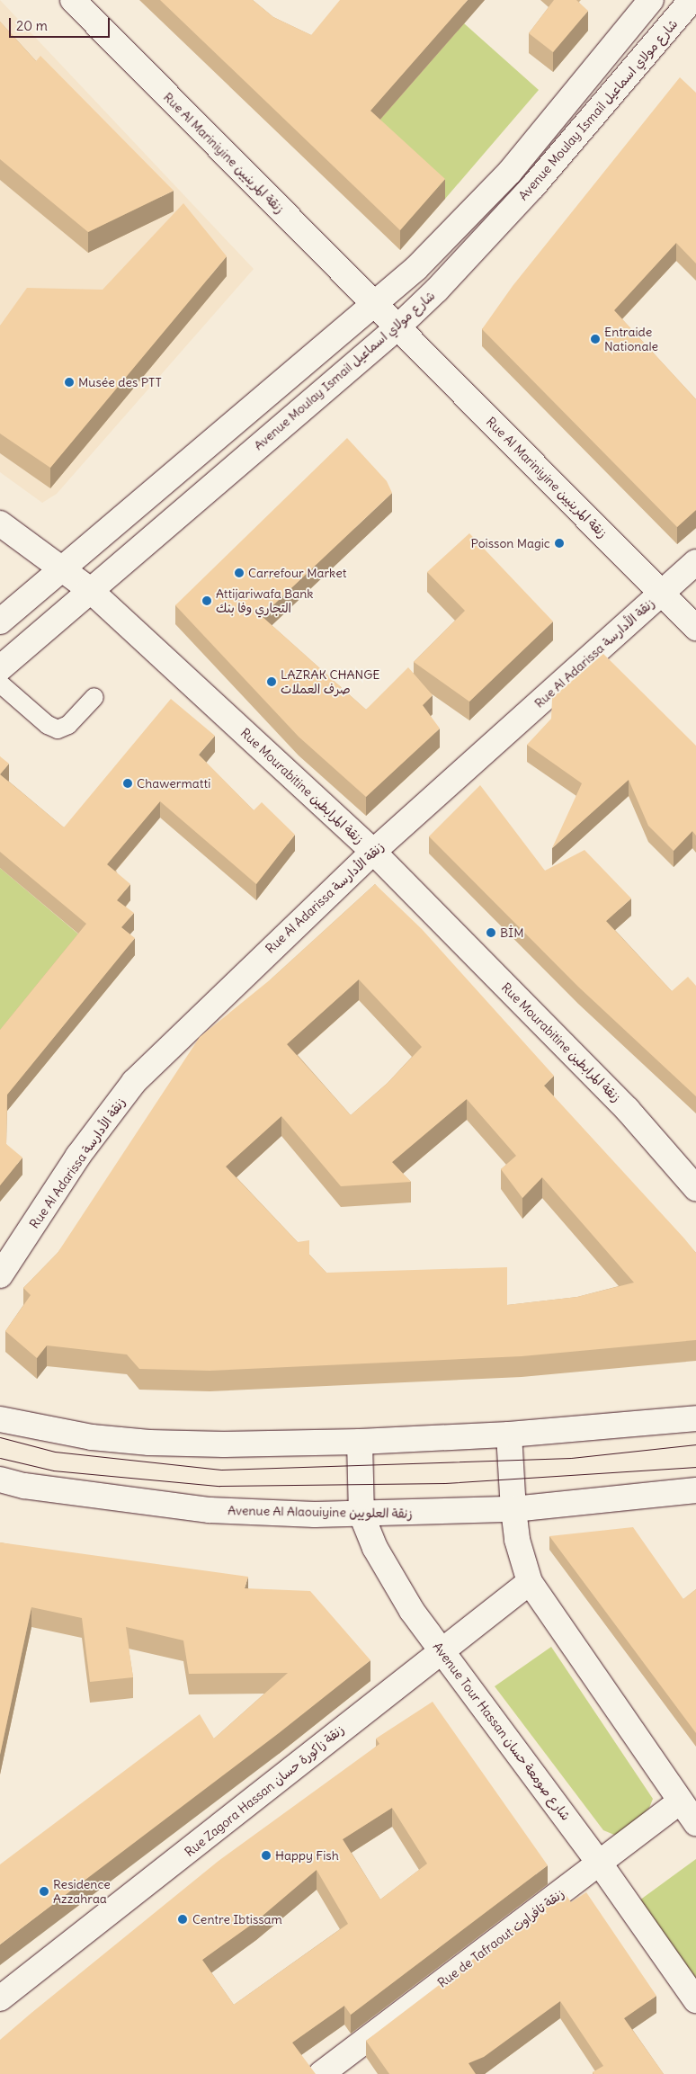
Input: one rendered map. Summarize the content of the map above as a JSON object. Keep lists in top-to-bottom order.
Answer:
{
  "streets": {
    "street": [
      "Avenue Moulay Ismail شارع مولاي اسماعيل",
      "Rue Al Mariniyine زنقة المرينيين",
      "Rue Al Adarissa زنقة الأدارسة",
      "Rue Mourabitine زنقة المرابطين",
      "Avenue Al Alaouiyine زنقة العلويين",
      "Avenue Tour Hassan شارع صومعة حسان",
      "Rue Zagora Hassan زنقة زاكورة حسان",
      "Rue de Tafraout زنقة تافراوت"
    ]
  },
  "crossings": [
    ["Avenue Moulay Ismail شارع مولاي اسماعيل", "Rue Al Mariniyine زنقة المرينيين"],
    ["Avenue Moulay Ismail شارع مولاي اسماعيل", "Rue Mourabitine زنقة المرابطين"],
    ["Rue Al Mariniyine زنقة المرينيين", "Rue Al Adarissa زنقة الأدارسة"],
    ["Rue Al Adarissa زنقة الأدارسة", "Rue Mourabitine زنقة المرابطين"],
    ["Avenue Al Alaouiyine زنقة العلويين", "Avenue Tour Hassan شارع صومعة حسان"],
    ["Avenue Tour Hassan شارع صومعة حسان", "Rue Zagora Hassan زنقة زاكورة حسان"],
    ["Avenue Tour Hassan شارع صومعة حسان", "Rue de Tafraout زنقة تافراوت"]
  ],
  "places": [
    "Entraide Nationale",
    "Musée des PTT",
    "Poisson Magic",
    "Carrefour Market",
    "Attijariwafa Bank التجاري وفا بنك",
    "LAZRAK CHANGE صرف العملات",
    "Chawermatti",
    "BİM",
    "Happy Fish",
    "Residence Azzahraa",
    "Centre Ibtissam"
  ],
  "scale_bar": "20 m"
}
